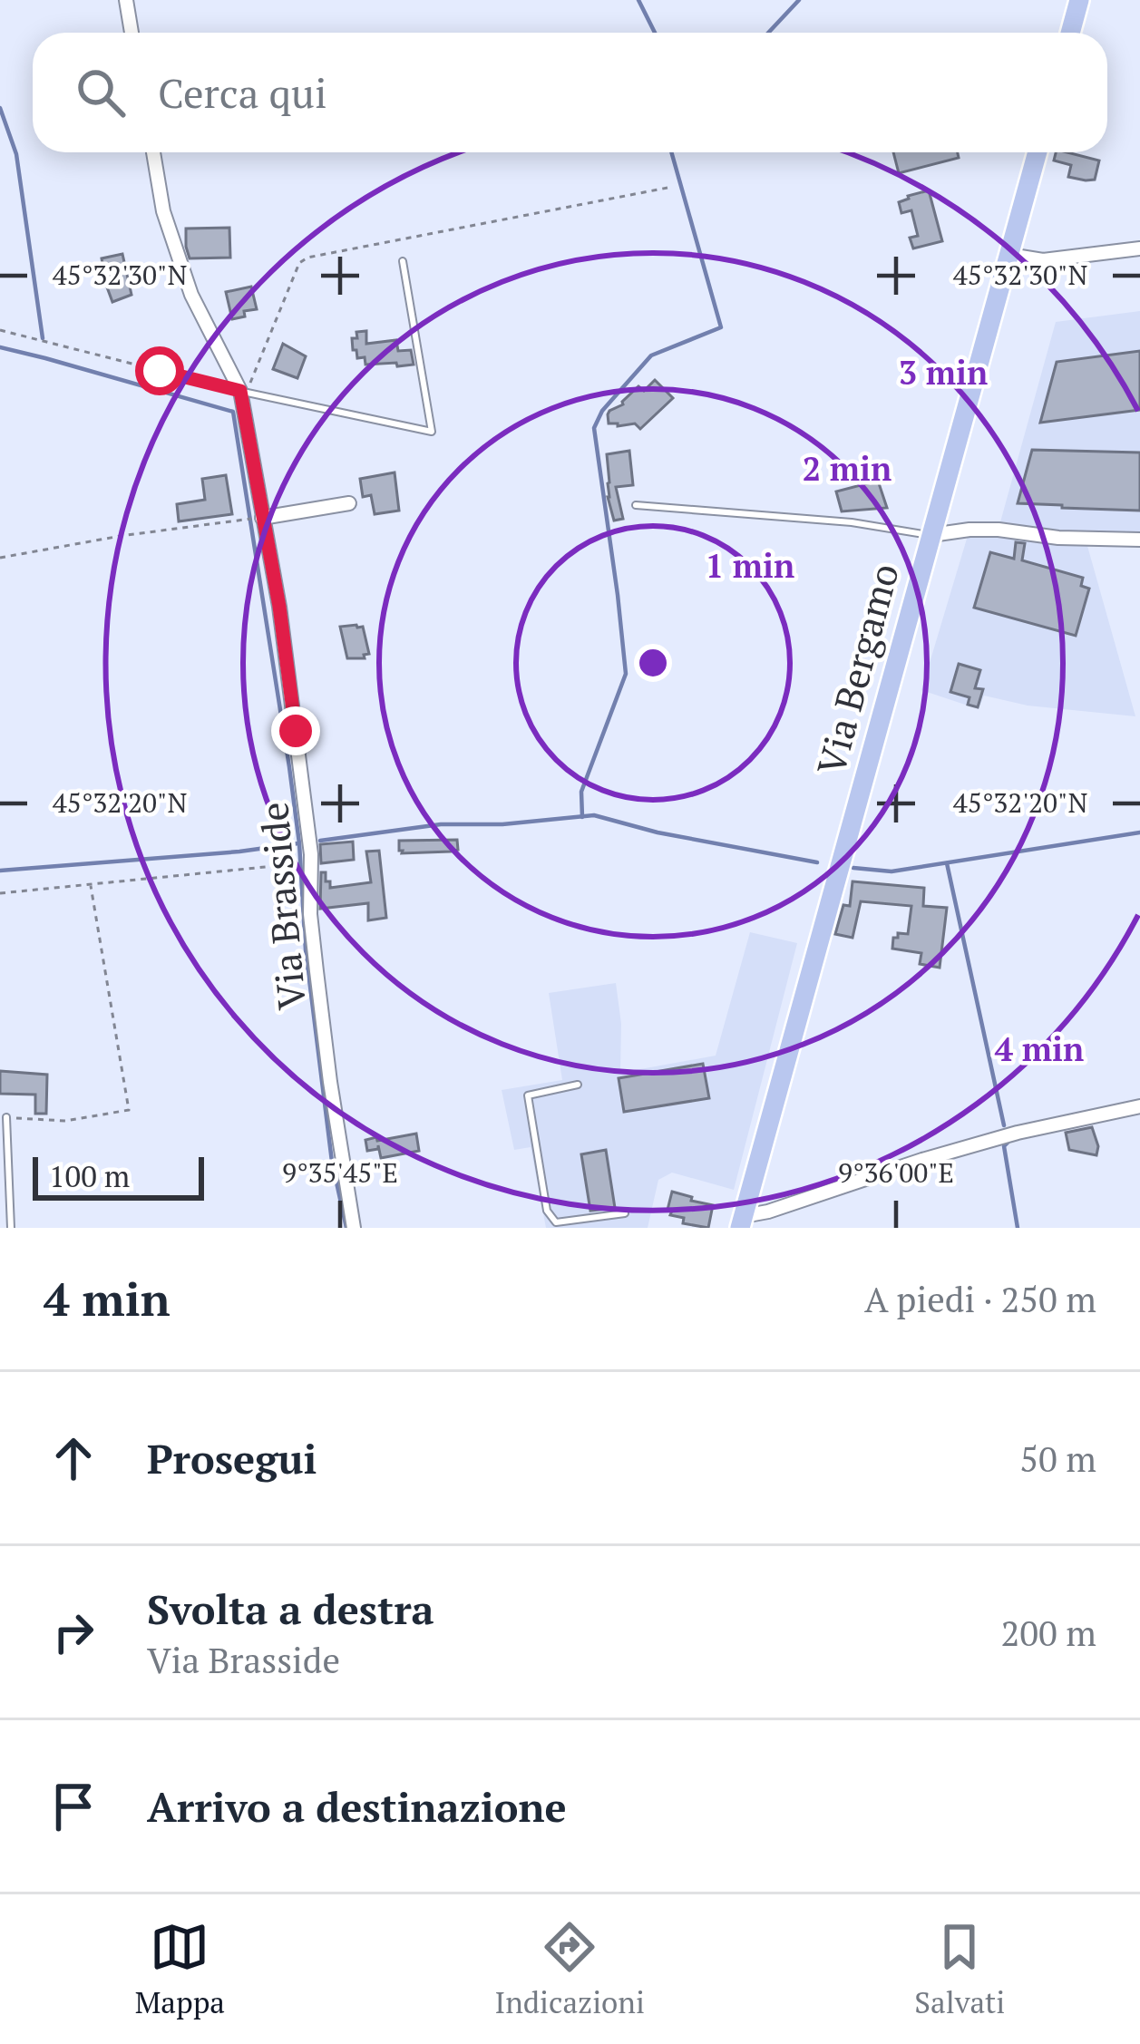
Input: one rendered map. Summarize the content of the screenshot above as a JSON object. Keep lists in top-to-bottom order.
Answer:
{
  "streets": {
    "main road": ["Via Bergamo"],
    "street": ["Via Brasside"]
  },
  "scale_bar": "100 m",
  "page": {
    "search": "Cerca qui",
    "scale": "100 m",
    "heading": ["4 min", "A piedi · 250 m"],
    "list": [
      ["Prosegui", "50 m"],
      ["Svolta a destra", "Via Brasside", "200 m"],
      "Arrivo a destinazione"
    ],
    "nav": ["Mappa", "Indicazioni", "Salvati"]
  },
  "coordinates": [
    "45°32'30\"N",
    "45°32'20\"N",
    "9°35'45\"E",
    "9°36'00\"E"
  ],
  "rings": [
    "3 min",
    "2 min",
    "1 min",
    "4 min"
  ]
}
